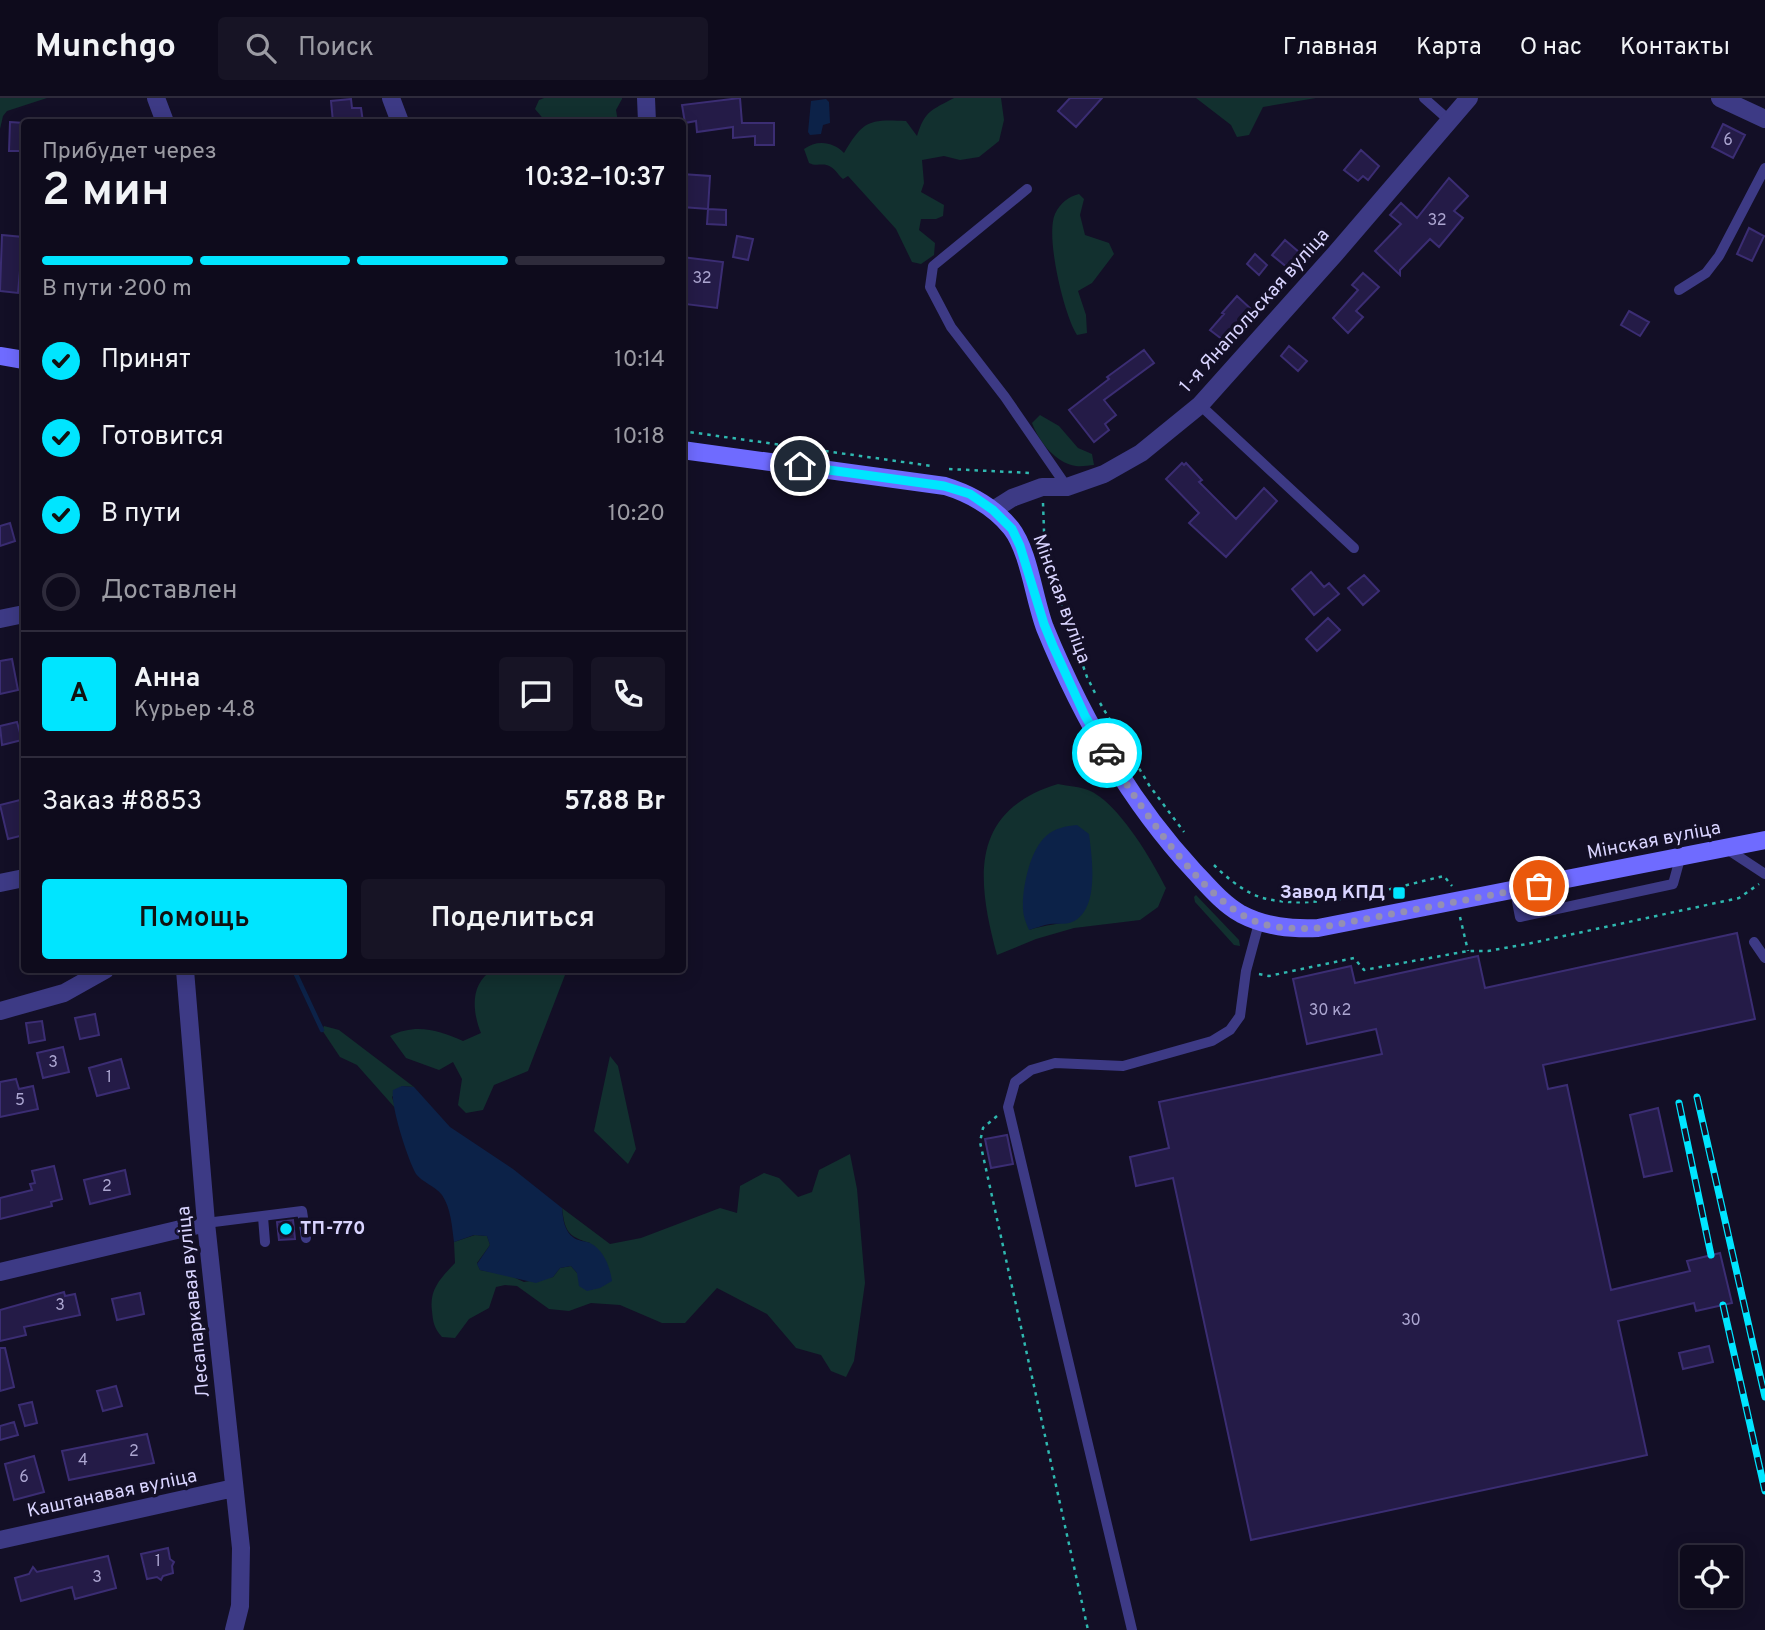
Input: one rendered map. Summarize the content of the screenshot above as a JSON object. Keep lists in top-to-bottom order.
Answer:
{
  "streets": {
    "main road": ["Мінская вуліца"],
    "street": ["1-я Янапольская вуліца", "Лесапаркавая вуліца", "Каштанавая вуліца"]
  },
  "crossings": [
    ["1-я Янапольская вуліца", "Мінская вуліца"],
    ["Лесапаркавая вуліца", "Каштанавая вуліца"]
  ],
  "places": {
    "transit": ["Завод КПД"],
    "other": ["ТП-770"]
  },
  "house_numbers": [
    "6",
    "32",
    "32",
    "30 к2",
    "3",
    "1",
    "5",
    "2",
    "3",
    "30",
    "2",
    "4",
    "6",
    "1",
    "3"
  ],
  "page": {
    "header": "Munchgo",
    "search": "Поиск",
    "nav": [
      "Главная",
      "Карта",
      "О нас",
      "Контакты"
    ],
    "heading": ["2 мин", "Прибудет через", "10:32–10:37"],
    "panel": [
      "Анна",
      "Курьер · 4.8",
      "Заказ #8853",
      "57.88 Br"
    ],
    "bar": "В пути · 200 m",
    "list": [
      ["Принят", "10:14"],
      ["Готовится", "10:18"],
      ["В пути", "10:20"],
      "Доставлен"
    ],
    "round": "А",
    "buttons": ["Помощь", "Поделиться"]
  }
}
